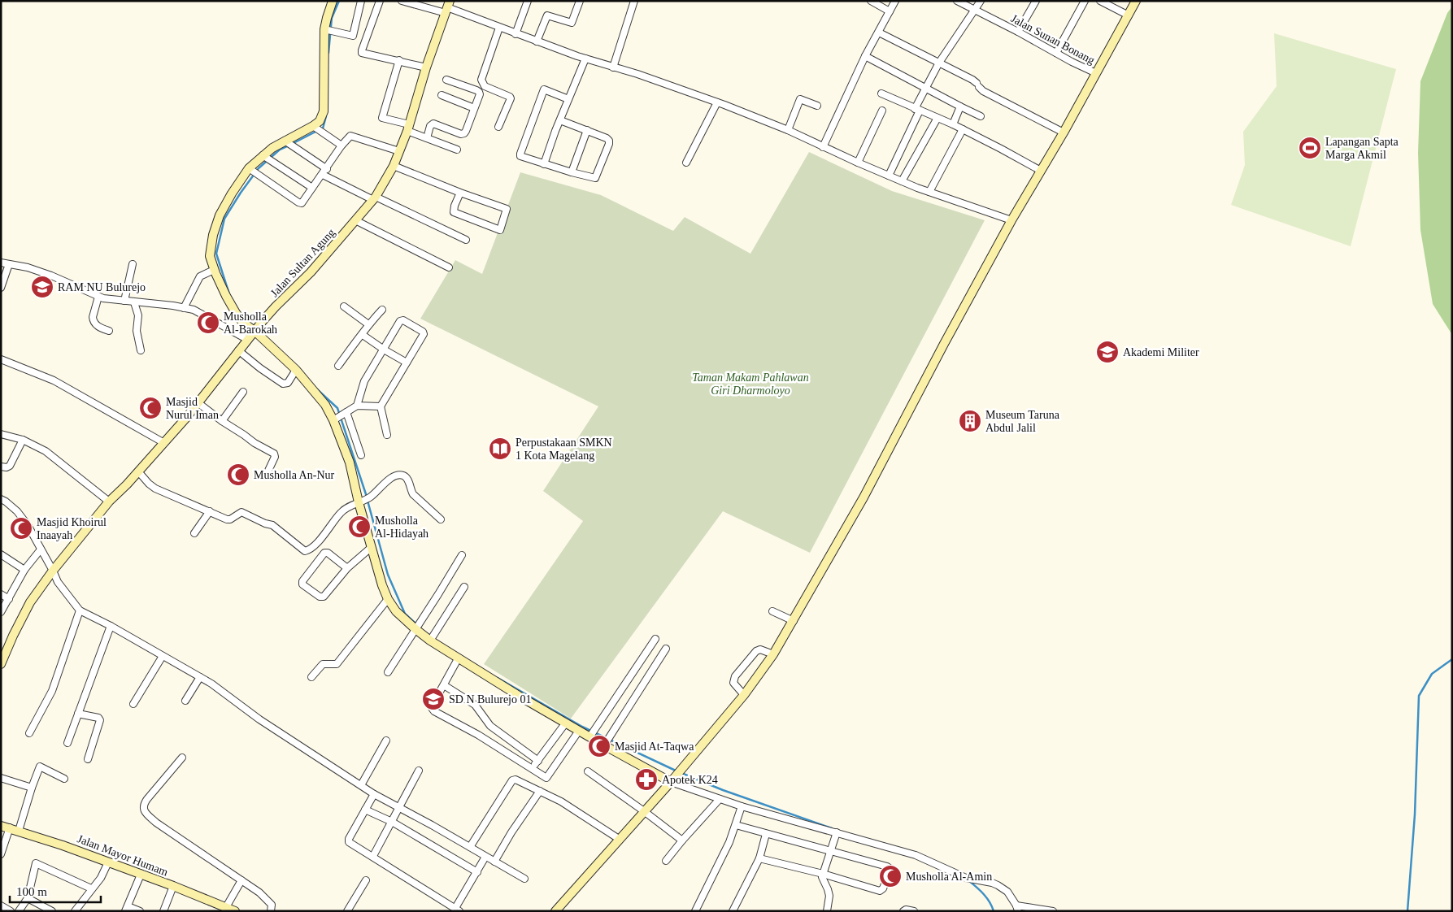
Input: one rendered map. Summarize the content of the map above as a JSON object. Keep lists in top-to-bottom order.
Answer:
{
  "streets": {
    "main road": ["Jalan Sultan Agung", "Jalan Mayor Humam"],
    "street": ["Jalan Sunan Bonang"]
  },
  "parks": ["Taman Makam Pahlawan Giri Dharmoloyo"],
  "places": {
    "sports": ["Lapangan Sapta Marga Akmil"],
    "school or university": ["RAM NU Bulurejo", "Akademi Militer", "SD N Bulurejo 01"],
    "mosque": [
      "Musholla Al-Barokah",
      "Masjid Nurul Iman",
      "Musholla An-Nur",
      "Musholla Al-Hidayah",
      "Masjid Khoirul Inaayah",
      "Masjid At-Taqwa",
      "Musholla Al-Amin"
    ],
    "building": ["Museum Taruna Abdul Jalil"],
    "library": ["Perpustakaan SMKN 1 Kota Magelang"],
    "pharmacy": ["Apotek K24"]
  },
  "scale_bar": "100 m"
}
